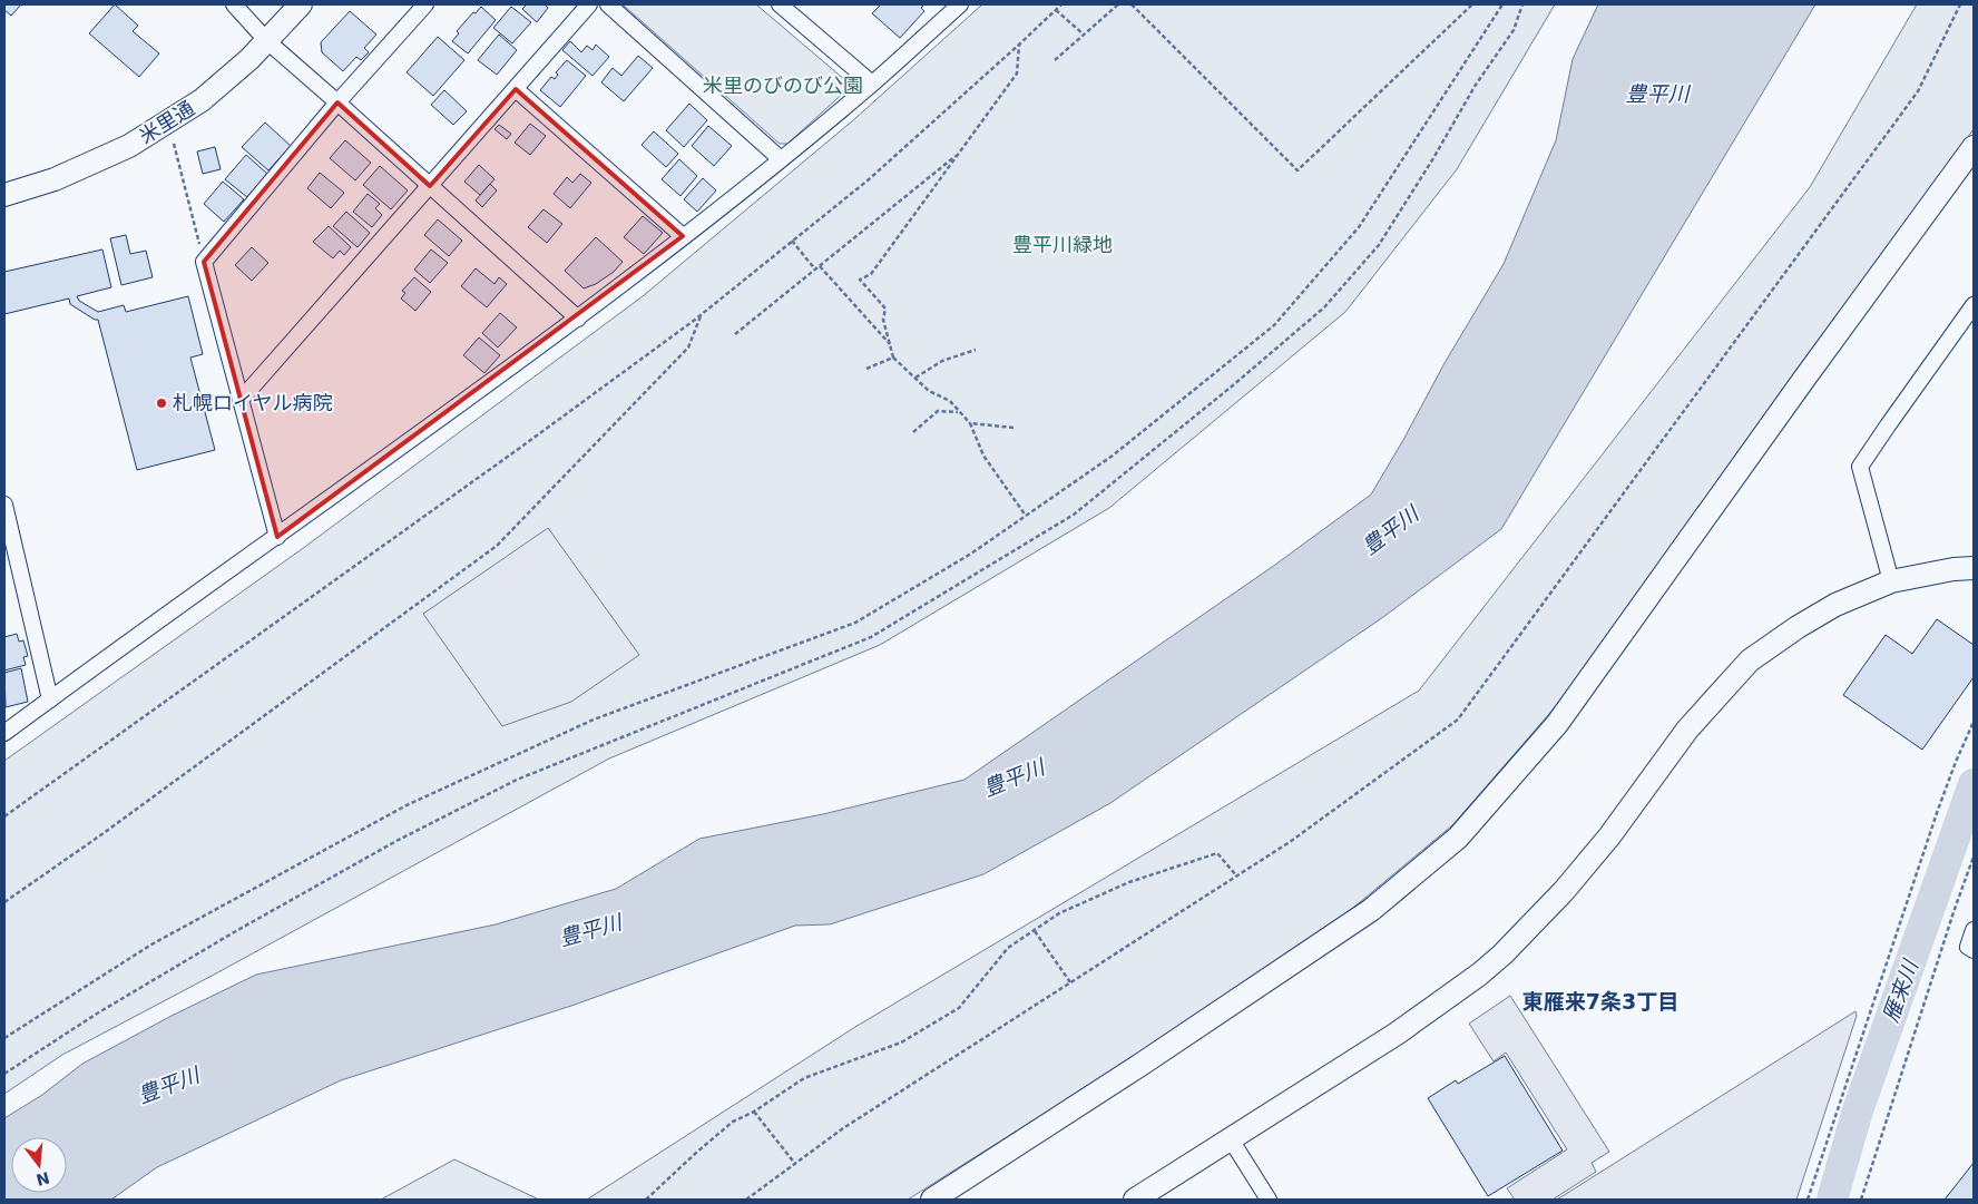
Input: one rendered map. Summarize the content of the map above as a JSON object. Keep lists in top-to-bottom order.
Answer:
{
  "streets": {
    "street": ["米里通"]
  },
  "districts": ["東雁来7条3丁目"],
  "water": ["豊平川", "雁来川"],
  "parks": ["米里のびのび公園", "豊平川緑地"],
  "places": ["札幌ロイヤル病院"],
  "north": "bottom"
}
